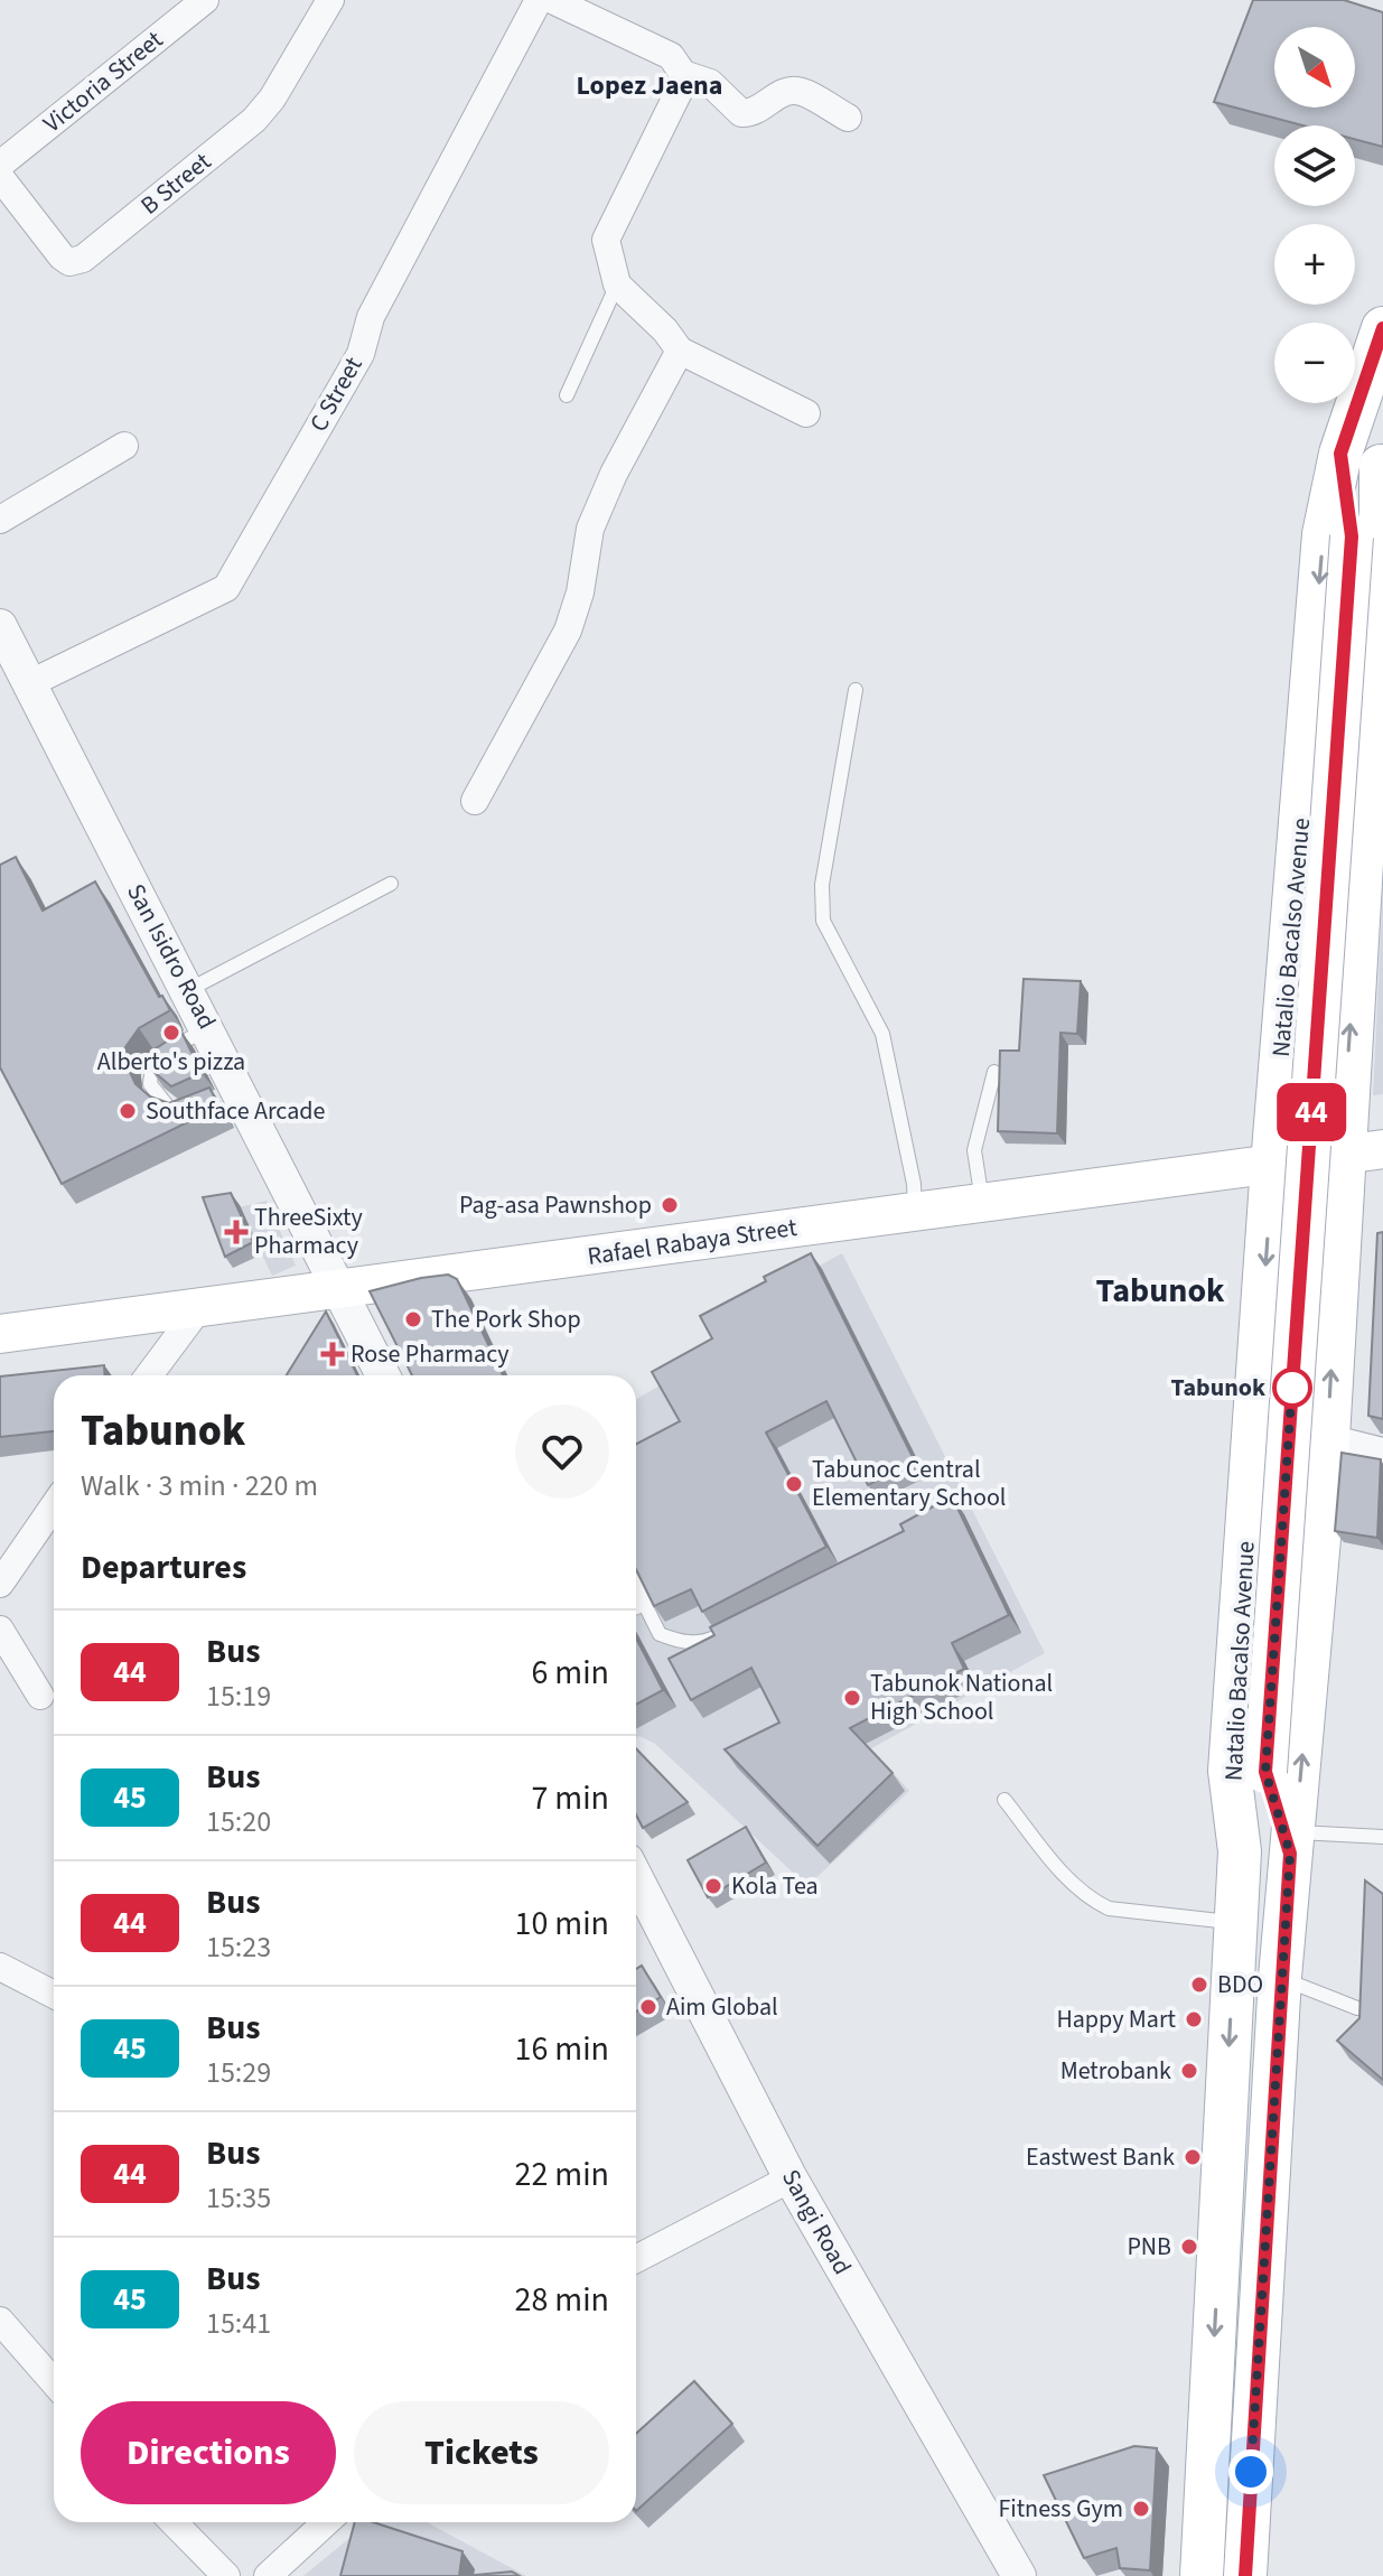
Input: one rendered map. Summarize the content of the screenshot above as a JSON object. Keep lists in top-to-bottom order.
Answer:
{
  "streets": {
    "main road": ["Natalio Bacalso Avenue", "Rafael Rabaya Street"],
    "street": [
      "Victoria Street",
      "B Street",
      "C Street",
      "San Isidro Road",
      "Sangi Road"
    ]
  },
  "crossings": [
    ["C Street", "San Isidro Road"],
    ["Natalio Bacalso Avenue", "Rafael Rabaya Street"],
    ["San Isidro Road", "Rafael Rabaya Street"]
  ],
  "districts": ["Lopez Jaena", "Tabunok"],
  "places": {
    "other": [
      "Alberto's pizza",
      "Southface Arcade",
      "Pag-asa Pawnshop",
      "The Pork Shop",
      "Tabunok",
      "Tabunoc Central Elementary School",
      "Tabunok National High School",
      "Kola Tea",
      "BDO",
      "Aim Global",
      "Happy Mart",
      "Metrobank",
      "Eastwest Bank",
      "PNB",
      "Fitness Gym"
    ],
    "health": ["ThreeSixty Pharmacy", "Rose Pharmacy"]
  },
  "lines": ["bus line 44"],
  "north": "bottom right",
  "page": {
    "on_map": "44",
    "map_buttons": ["+", "−"],
    "heading": [
      ["Tabunok", "Walk · 3 min · 220 m"],
      "Departures"
    ],
    "list": [
      {
        "mark": "44",
        "name": "Bus",
        "note": "15:19",
        "value": "6 min"
      },
      {
        "mark": "45",
        "name": "Bus",
        "note": "15:20",
        "value": "7 min"
      },
      {
        "mark": "44",
        "name": "Bus",
        "note": "15:23",
        "value": "10 min"
      },
      {
        "mark": "45",
        "name": "Bus",
        "note": "15:29",
        "value": "16 min"
      },
      {
        "mark": "44",
        "name": "Bus",
        "note": "15:35",
        "value": "22 min"
      },
      {
        "mark": "45",
        "name": "Bus",
        "note": "15:41",
        "value": "28 min"
      }
    ],
    "buttons": ["Directions", "Tickets"]
  }
}
